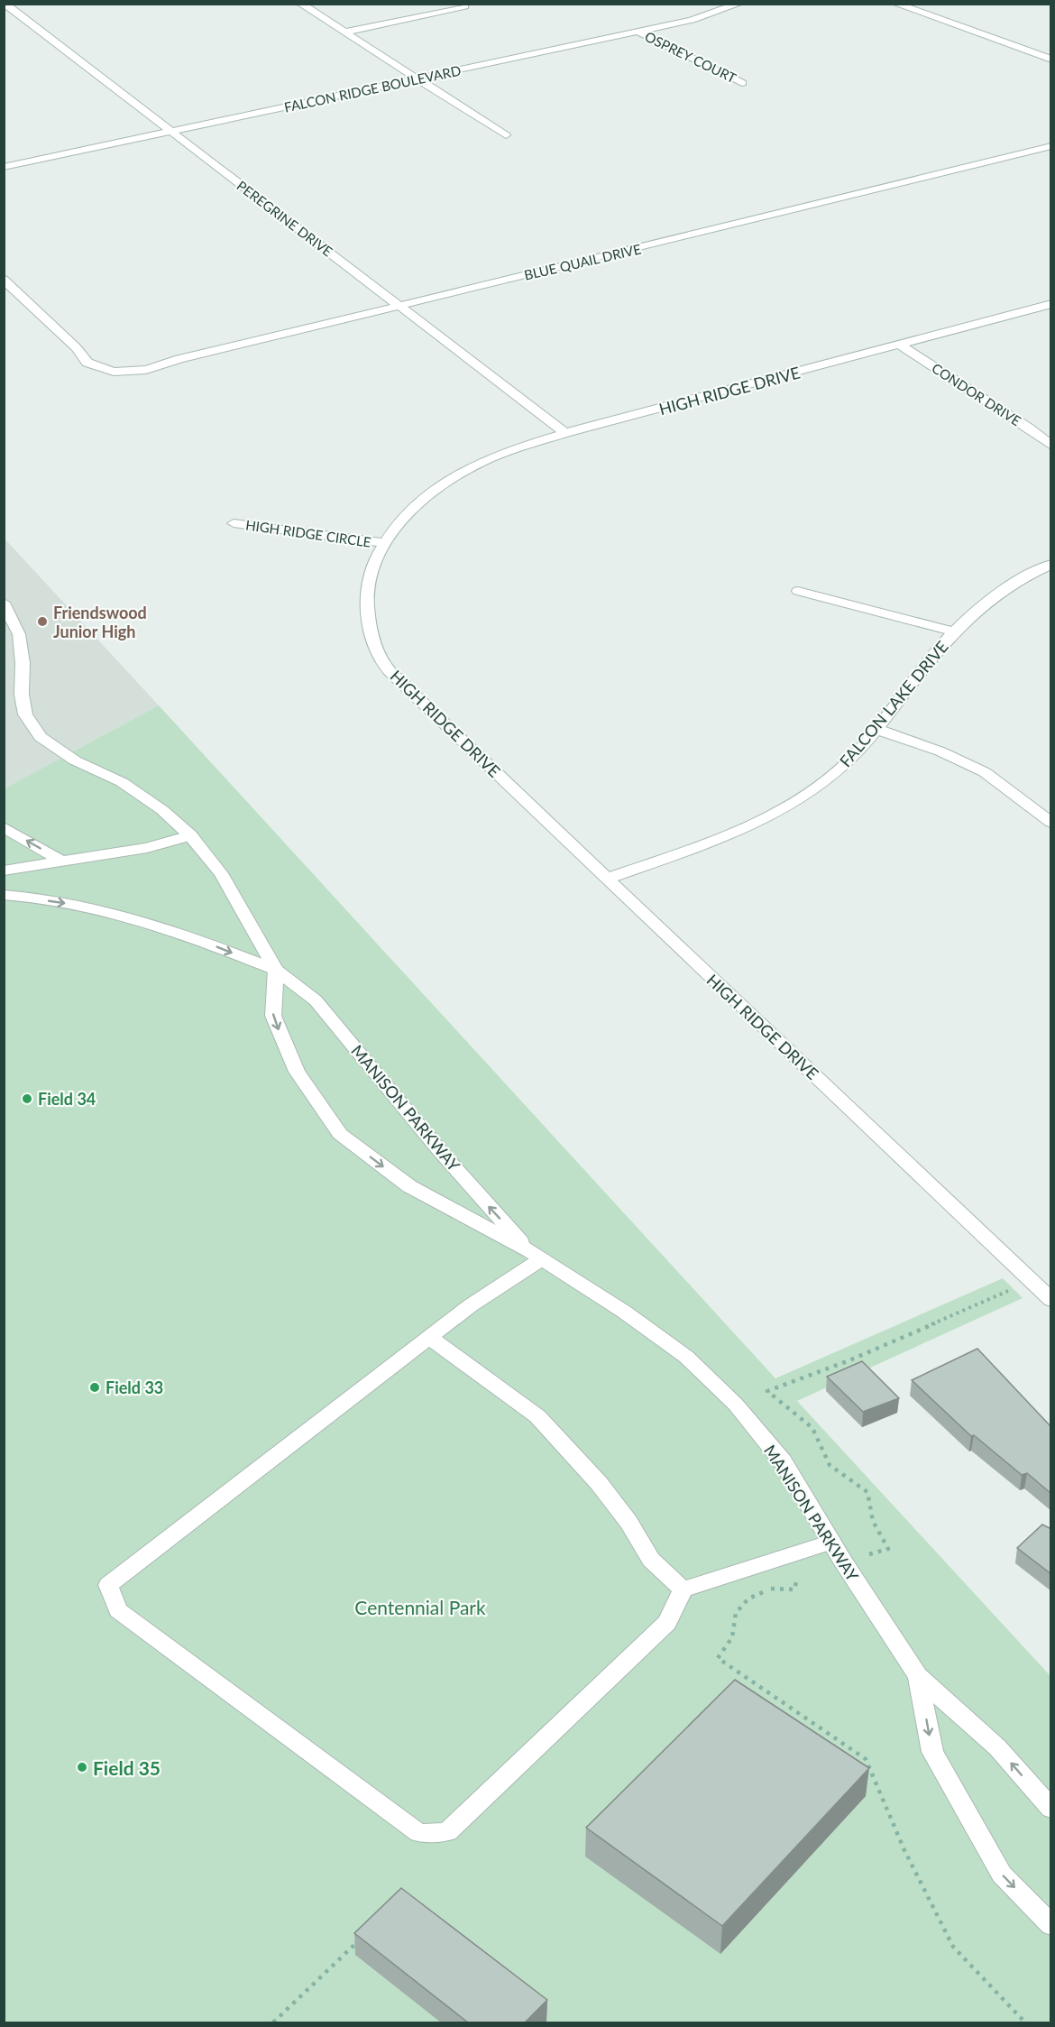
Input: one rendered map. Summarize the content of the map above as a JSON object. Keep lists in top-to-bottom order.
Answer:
{
  "streets": {
    "street": [
      "OSPREY COURT",
      "FALCON RIDGE BOULEVARD",
      "PEREGRINE DRIVE",
      "BLUE QUAIL DRIVE",
      "HIGH RIDGE DRIVE",
      "CONDOR DRIVE",
      "HIGH RIDGE CIRCLE",
      "FALCON LAKE DRIVE",
      "MANISON PARKWAY"
    ]
  },
  "crossings": [
    ["OSPREY COURT", "FALCON RIDGE BOULEVARD"],
    ["FALCON RIDGE BOULEVARD", "PEREGRINE DRIVE"],
    ["PEREGRINE DRIVE", "BLUE QUAIL DRIVE"],
    ["PEREGRINE DRIVE", "HIGH RIDGE DRIVE"],
    ["HIGH RIDGE DRIVE", "CONDOR DRIVE"],
    ["HIGH RIDGE DRIVE", "HIGH RIDGE CIRCLE"],
    ["HIGH RIDGE DRIVE", "FALCON LAKE DRIVE"]
  ],
  "parks": ["Centennial Park"],
  "places": [
    "Friendswood Junior High",
    "Field 34",
    "Field 33",
    "Field 35"
  ]
}
